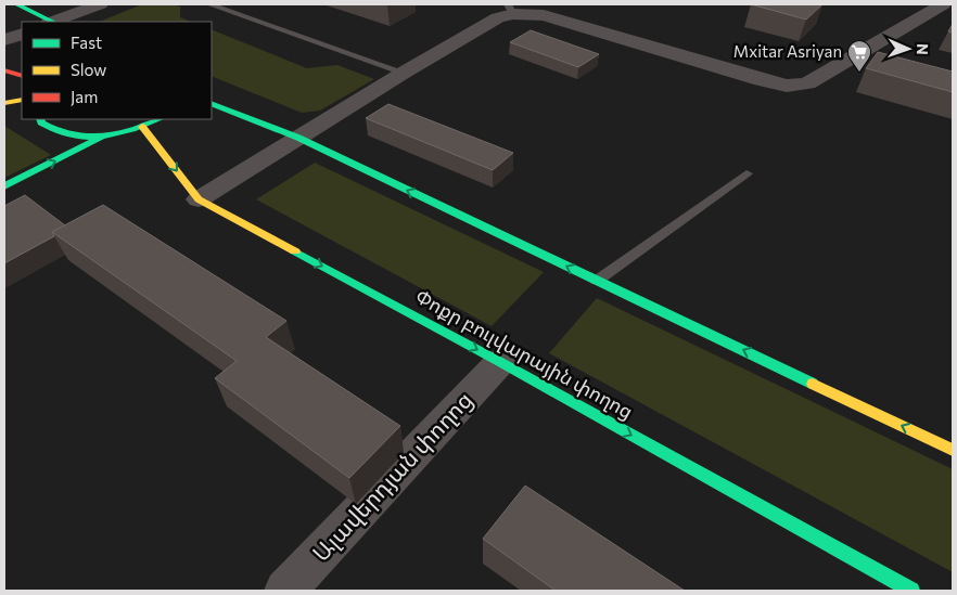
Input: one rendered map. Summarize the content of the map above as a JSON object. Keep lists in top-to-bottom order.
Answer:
{
  "streets": {
    "street": ["Փոքր բուլվարային փողոց", "Ալավերդյան փողոց"]
  },
  "crossings": [
    ["Փոքր բուլվարային փողոց", "Ալավերդյան փողոց"]
  ],
  "one_way": ["Փոքր բուլվարային փողոց"],
  "places": {
    "supermarket": ["Mxitar Asriyan"]
  },
  "legend": ["Fast", "Slow", "Jam"],
  "north": "right"
}
